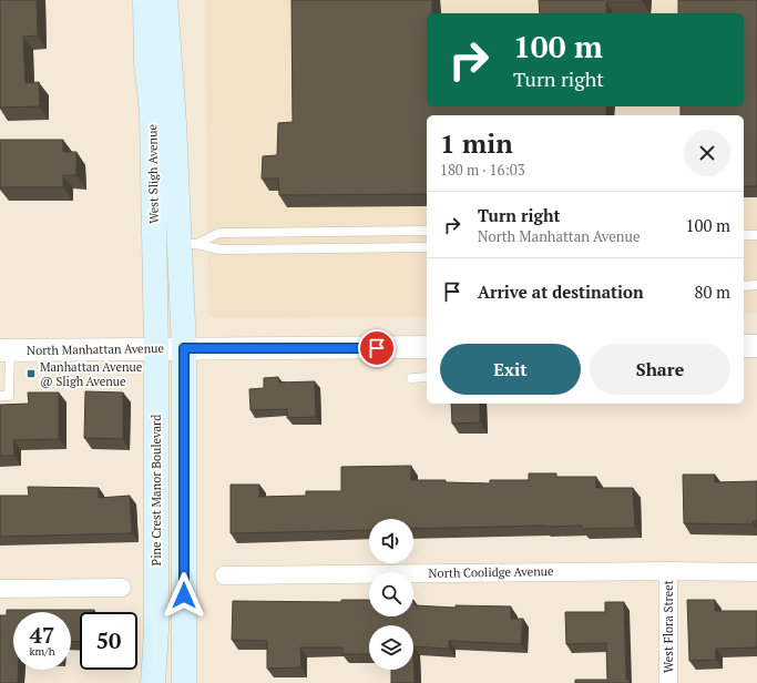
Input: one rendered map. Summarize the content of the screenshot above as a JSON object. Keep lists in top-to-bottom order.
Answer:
{
  "streets": {
    "main road": ["West Sligh Avenue", "Pine Crest Manor Boulevard"],
    "street": ["North Manhattan Avenue", "North Coolidge Avenue", "West Flora Street"]
  },
  "crossings": [
    ["West Sligh Avenue", "North Manhattan Avenue"],
    ["West Sligh Avenue", "Pine Crest Manor Boulevard"],
    ["North Manhattan Avenue", "Pine Crest Manor Boulevard"],
    ["North Coolidge Avenue", "West Flora Street"]
  ],
  "places": {
    "transit": ["Manhattan Avenue @ Sligh Avenue"]
  },
  "page": {
    "turn": ["100 m", "Turn right"],
    "heading": ["1 min", "180 m · 16:03"],
    "list": [
      {
        "name": "Turn right",
        "note": "North Manhattan Avenue",
        "value": "100 m"
      },
      {
        "name": "Arrive at destination",
        "value": "80 m"
      }
    ],
    "buttons": ["Exit", "Share"],
    "speed": "47 km/h",
    "limit": "50"
  }
}
